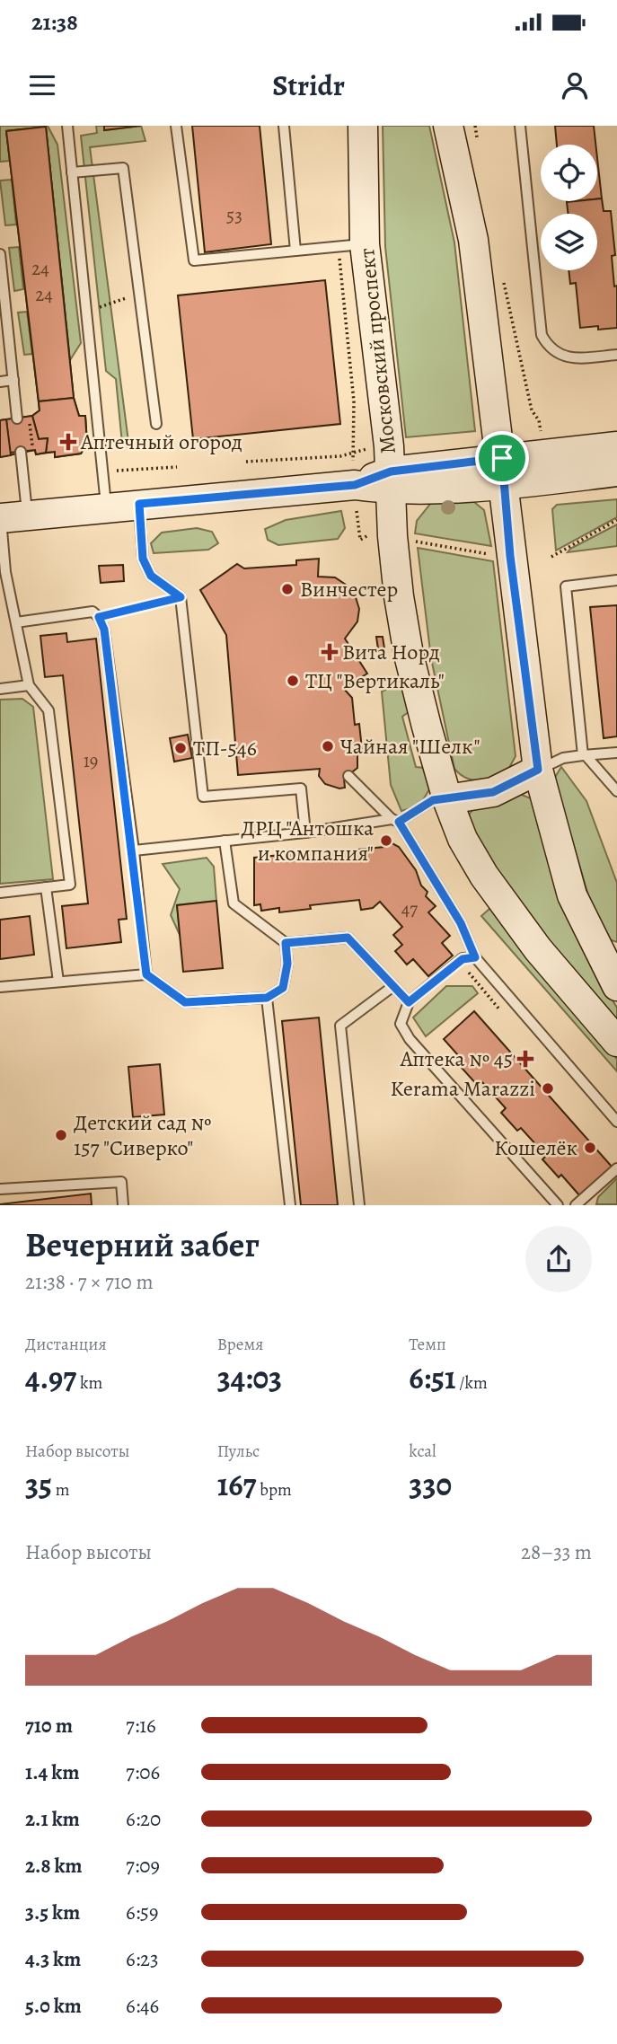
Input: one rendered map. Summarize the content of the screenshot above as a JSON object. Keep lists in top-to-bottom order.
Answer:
{
  "streets": {
    "main road": ["Московский проспект"]
  },
  "places": {
    "health": ["Аптечный огород", "Вита Норд", "Аптека № 45"],
    "other": [
      "Винчестер",
      "ТЦ \"Вертикаль\"",
      "Чайная \"Шелк\"",
      "ТП-546",
      "ДРЦ \"Антошка и компания\"",
      "Kerama Marazzi",
      "Детский сад № 157 \"Сиверко\"",
      "Кошелёк"
    ]
  },
  "house_numbers": [
    "53",
    "24",
    "24",
    "19",
    "47"
  ],
  "page": {
    "status": "21:38",
    "header": "Stridr",
    "heading": ["Вечерний забег", "21:38 · 7 × 710 m"],
    "stats": [
      ["Дистанция", "4.97 km"],
      ["Время", "34:03"],
      ["Темп", "6:51 /km"],
      ["Набор высоты", "35 m"],
      ["Пульс", "167 bpm"],
      ["kcal", "330"]
    ],
    "chart": ["Набор высоты", "28–33 m"],
    "list": [
      {
        "name": "710 m",
        "note": "7:16"
      },
      {
        "name": "1.4 km",
        "note": "7:06"
      },
      {
        "name": "2.1 km",
        "note": "6:20"
      },
      {
        "name": "2.8 km",
        "note": "7:09"
      },
      {
        "name": "3.5 km",
        "note": "6:59"
      },
      {
        "name": "4.3 km",
        "note": "6:23"
      },
      {
        "name": "5.0 km",
        "note": "6:46"
      }
    ]
  }
}
